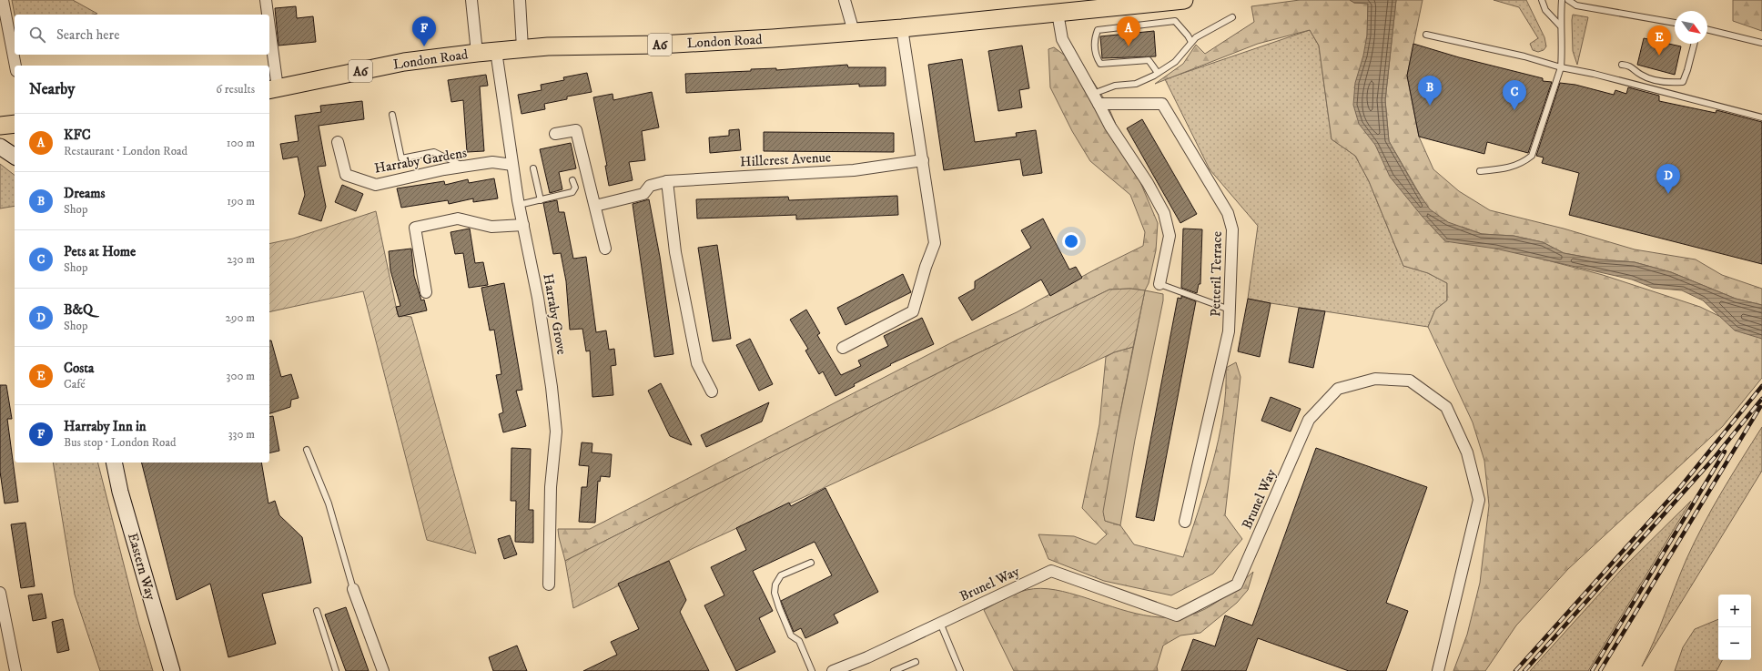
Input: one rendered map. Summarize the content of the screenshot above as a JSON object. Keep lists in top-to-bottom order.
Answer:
{
  "streets": {
    "main road": ["London Road", "A6"],
    "street": [
      "Hillcrest Avenue",
      "Harraby Gardens",
      "Petteril Terrace",
      "Harraby Grove",
      "Brunel Way",
      "Eastern Way"
    ]
  },
  "crossings": [
    ["London Road", "Harraby Grove"],
    ["Harraby Gardens", "Harraby Grove"]
  ],
  "north": "bottom right",
  "page": {
    "search": "Search here",
    "pins": [
      "A",
      "F",
      "E",
      "B",
      "C",
      "D"
    ],
    "heading": ["Nearby", "6 results"],
    "list": [
      {
        "mark": "A",
        "name": "KFC",
        "note": "Restaurant · London Road",
        "value": "100 m"
      },
      {
        "mark": "B",
        "name": "Dreams",
        "note": "Shop",
        "value": "190 m"
      },
      {
        "mark": "C",
        "name": "Pets at Home",
        "note": "Shop",
        "value": "230 m"
      },
      {
        "mark": "D",
        "name": "B&Q",
        "note": "Shop",
        "value": "290 m"
      },
      {
        "mark": "E",
        "name": "Costa",
        "note": "Café",
        "value": "300 m"
      },
      {
        "mark": "F",
        "name": "Harraby Inn in",
        "note": "Bus stop · London Road",
        "value": "330 m"
      }
    ],
    "map_buttons": ["+", "−"]
  }
}
